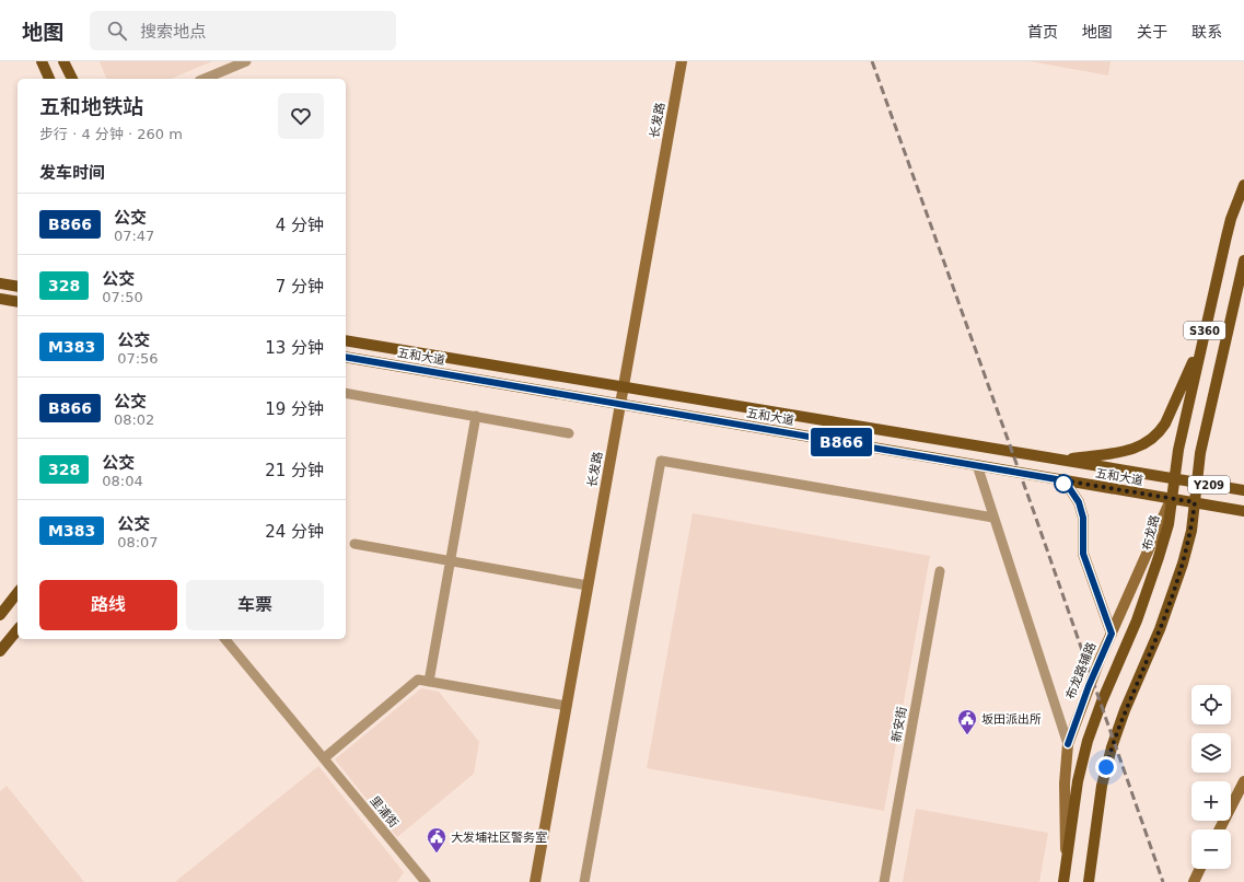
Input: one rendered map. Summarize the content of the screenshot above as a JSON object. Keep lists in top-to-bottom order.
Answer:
{
  "streets": {
    "main road": [
      "S360",
      "五和大道",
      "Y209",
      "布龙路"
    ],
    "street": [
      "长发路",
      "布龙路辅路",
      "新安街",
      "里浦街"
    ]
  },
  "crossings": [
    ["长发路", "五和大道"],
    ["S360", "五和大道"],
    ["五和大道", "布龙路"],
    ["五和大道", "布龙路辅路"],
    ["布龙路", "布龙路辅路"]
  ],
  "places": {
    "public building": ["坂田派出所", "大发埔社区警务室"]
  },
  "lines": ["bus line B866"],
  "page": {
    "header": "地图",
    "search": "搜索地点",
    "nav": [
      "首页",
      "地图",
      "关于",
      "联系"
    ],
    "on_map": "B866",
    "heading": [
      ["五和地铁站", "步行 · 4 分钟 · 260 m"],
      "发车时间"
    ],
    "list": [
      {
        "mark": "B866",
        "name": "公交",
        "note": "07:47",
        "value": "4 分钟"
      },
      {
        "mark": "328",
        "name": "公交",
        "note": "07:50",
        "value": "7 分钟"
      },
      {
        "mark": "M383",
        "name": "公交",
        "note": "07:56",
        "value": "13 分钟"
      },
      {
        "mark": "B866",
        "name": "公交",
        "note": "08:02",
        "value": "19 分钟"
      },
      {
        "mark": "328",
        "name": "公交",
        "note": "08:04",
        "value": "21 分钟"
      },
      {
        "mark": "M383",
        "name": "公交",
        "note": "08:07",
        "value": "24 分钟"
      }
    ],
    "buttons": ["路线", "车票"],
    "map_buttons": ["+", "−"]
  }
}
